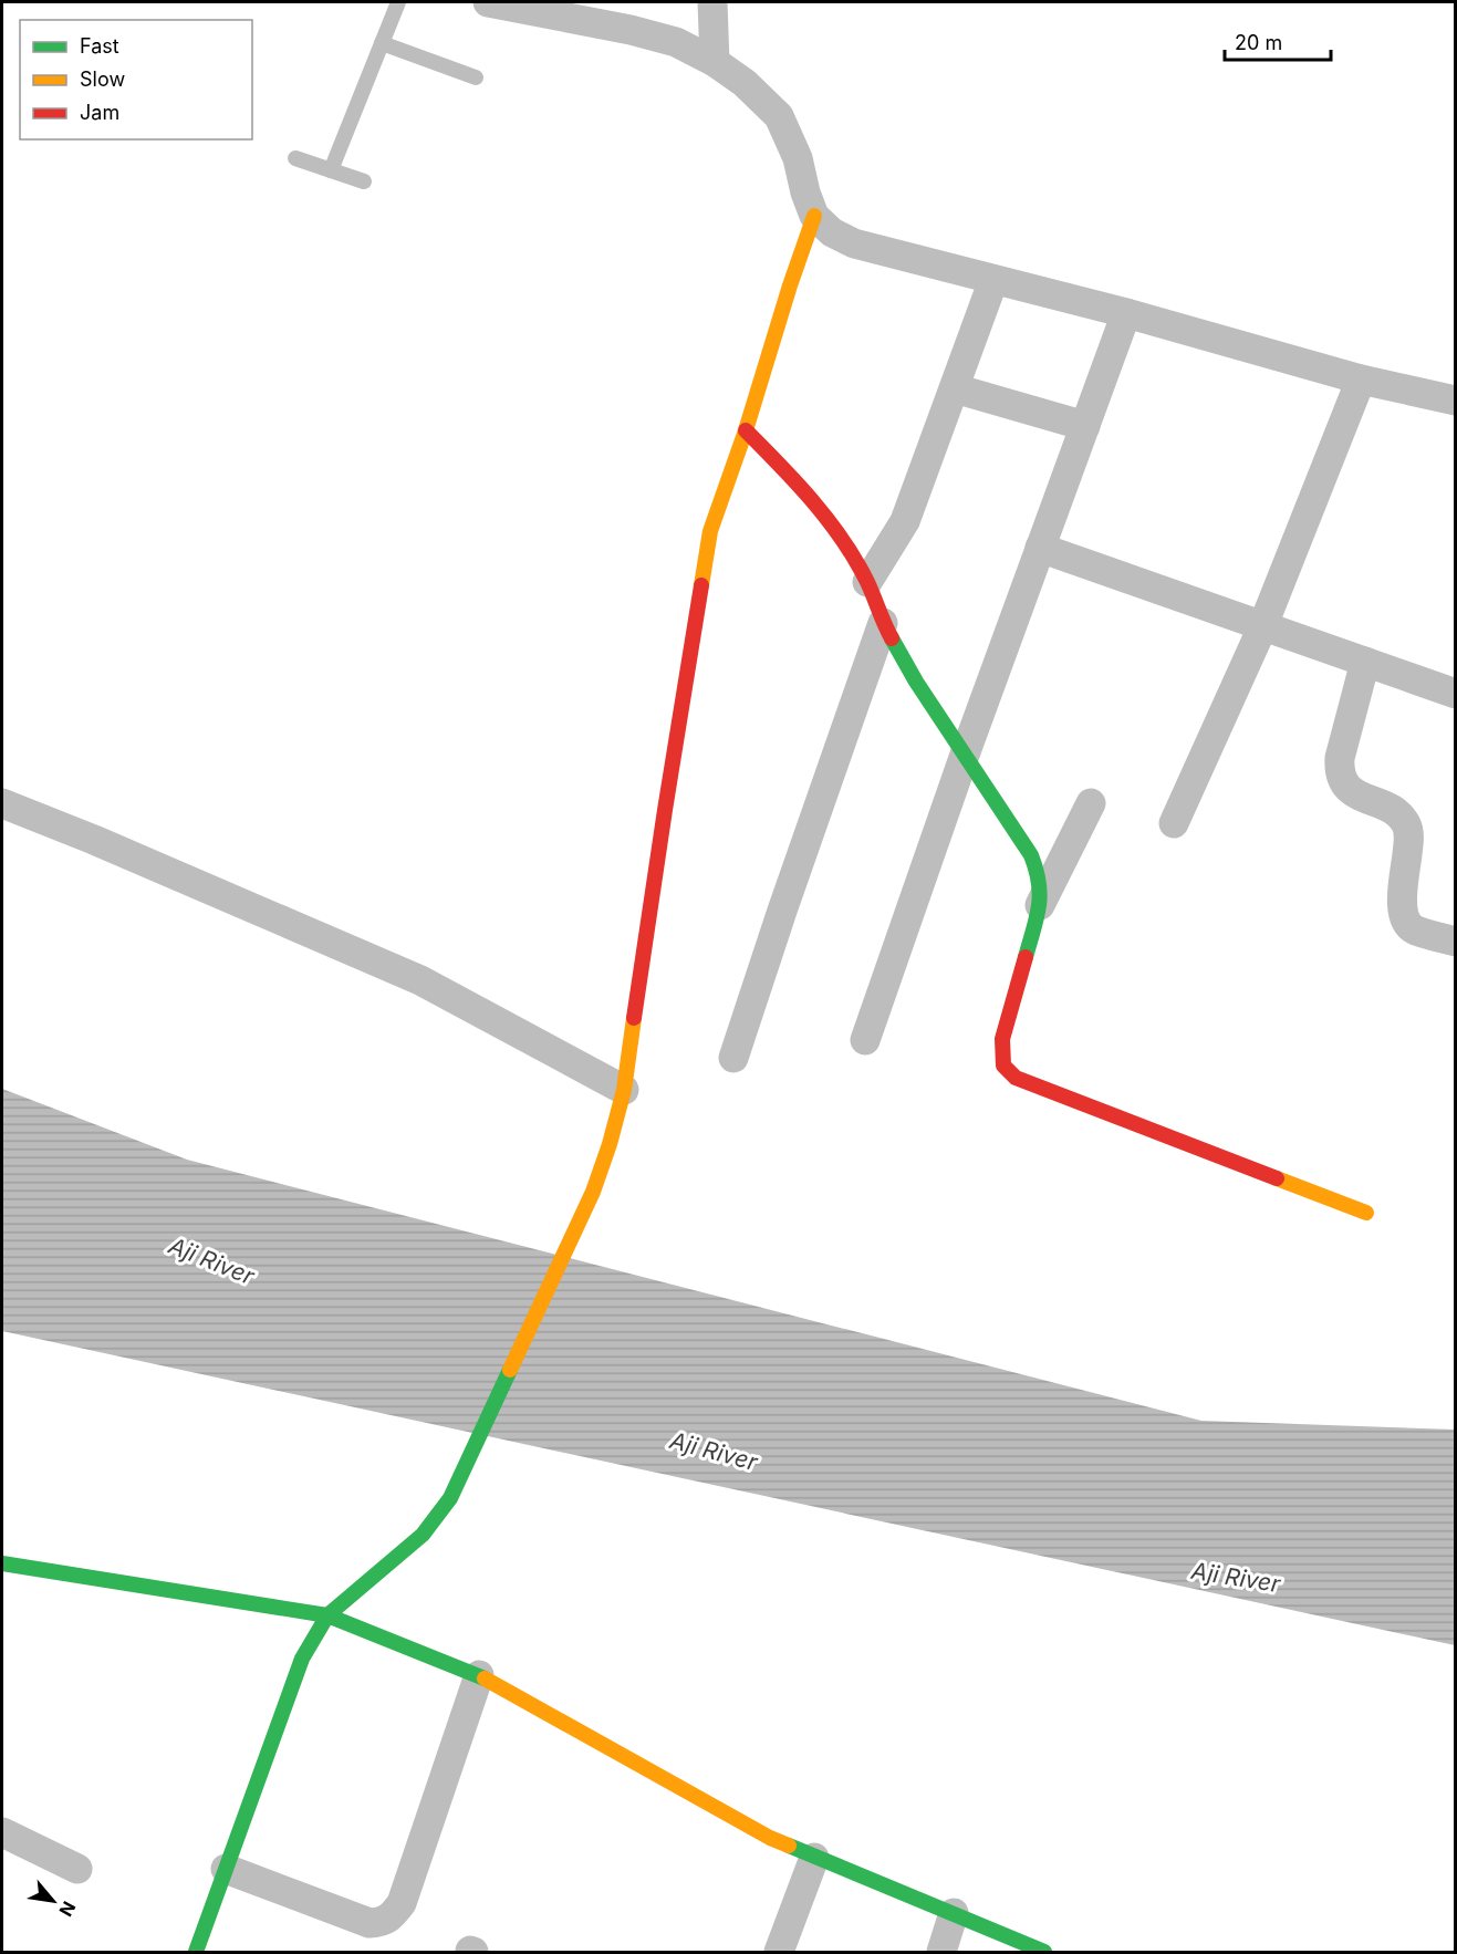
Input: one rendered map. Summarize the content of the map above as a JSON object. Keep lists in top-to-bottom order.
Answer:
{
  "water": ["Aji River"],
  "legend": ["Fast", "Slow", "Jam"],
  "scale_bar": "20 m",
  "north": "bottom right"
}
